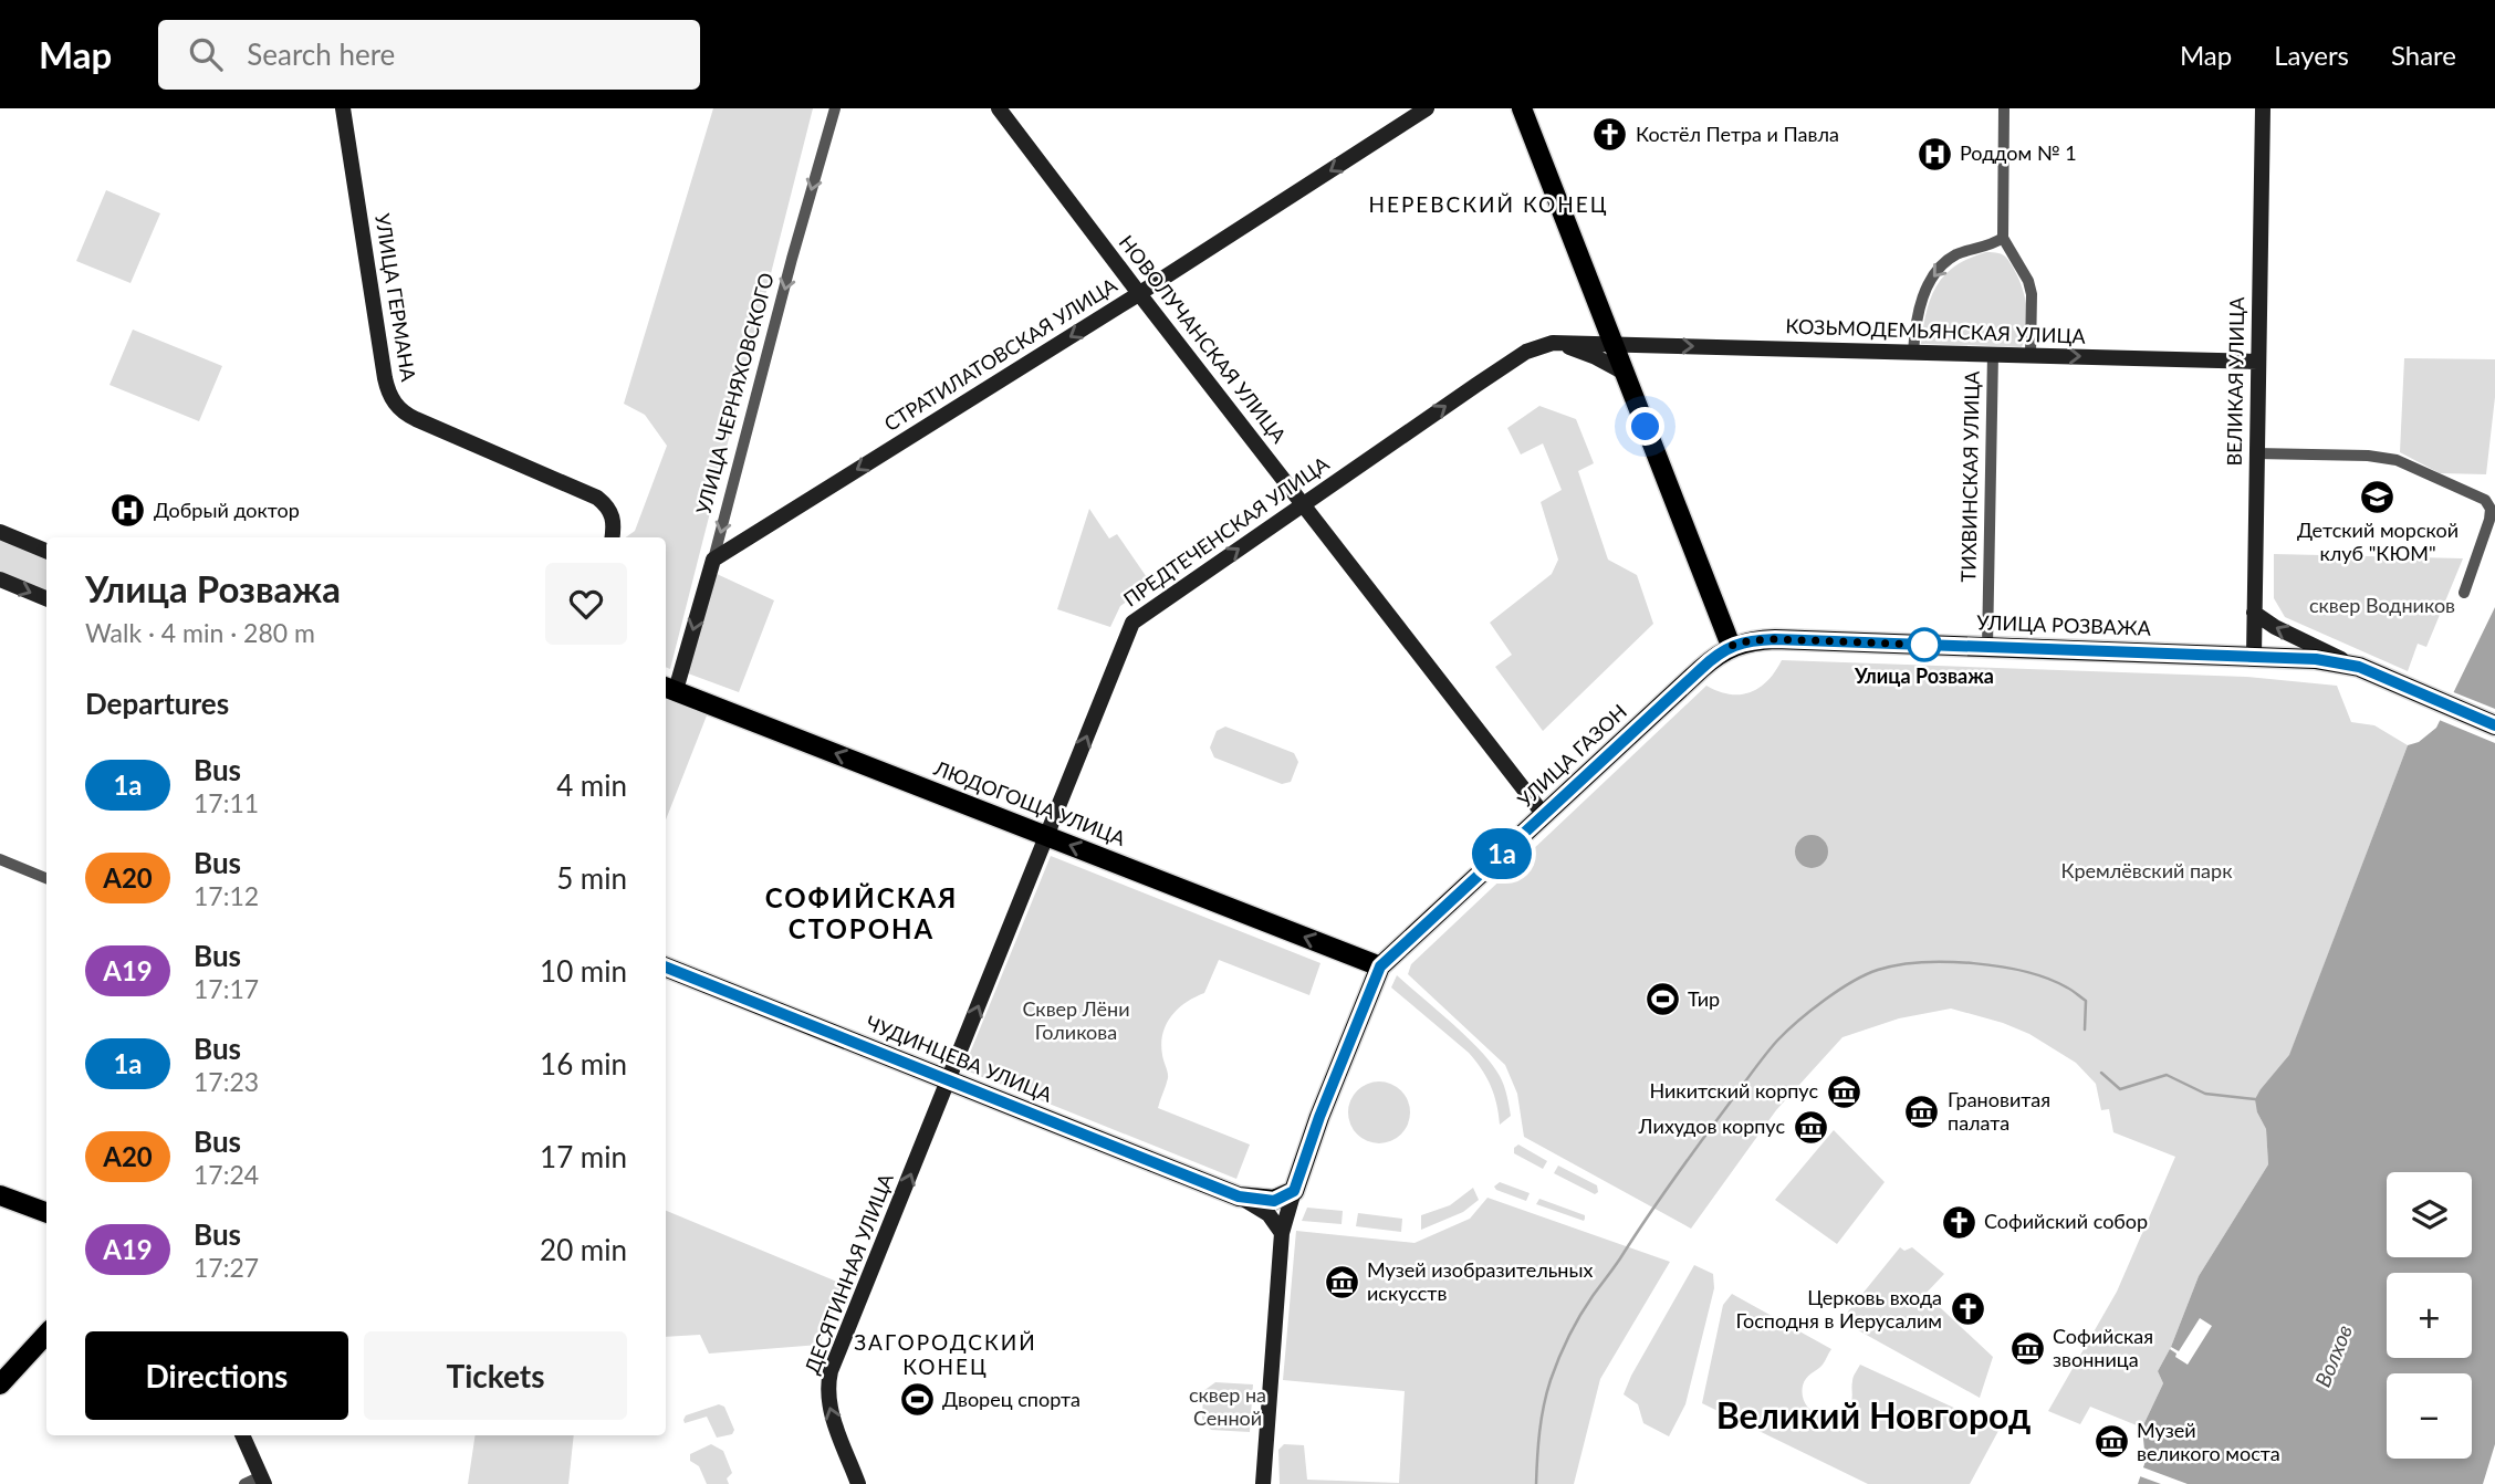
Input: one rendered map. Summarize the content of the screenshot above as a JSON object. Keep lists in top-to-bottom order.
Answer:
{
  "streets": {
    "main road": [
      "УЛИЦА РОЗВАЖА",
      "УЛИЦА ГАЗОН",
      "ЛЮДОГОЩА УЛИЦА",
      "ЧУДИНЦЕВА УЛИЦА"
    ],
    "street": [
      "УЛИЦА ГЕРМАНА",
      "КОЗЬМОДЕМЬЯНСКАЯ УЛИЦА",
      "НОВОЛУЧАНСКАЯ УЛИЦА",
      "СТРАТИЛАТОВСКАЯ УЛИЦА",
      "ВЕЛИКАЯ УЛИЦА",
      "УЛИЦА ЧЕРНЯХОВСКОГО",
      "ТИХВИНСКАЯ УЛИЦА",
      "ПРЕДТЕЧЕНСКАЯ УЛИЦА",
      "ДЕСЯТИННАЯ УЛИЦА"
    ]
  },
  "crossings": [
    ["КОЗЬМОДЕМЬЯНСКАЯ УЛИЦА", "ВЕЛИКАЯ УЛИЦА"],
    ["КОЗЬМОДЕМЬЯНСКАЯ УЛИЦА", "ТИХВИНСКАЯ УЛИЦА"],
    ["КОЗЬМОДЕМЬЯНСКАЯ УЛИЦА", "ПРЕДТЕЧЕНСКАЯ УЛИЦА"],
    ["НОВОЛУЧАНСКАЯ УЛИЦА", "СТРАТИЛАТОВСКАЯ УЛИЦА"],
    ["НОВОЛУЧАНСКАЯ УЛИЦА", "ПРЕДТЕЧЕНСКАЯ УЛИЦА"],
    ["НОВОЛУЧАНСКАЯ УЛИЦА", "УЛИЦА ГАЗОН"],
    ["СТРАТИЛАТОВСКАЯ УЛИЦА", "УЛИЦА ЧЕРНЯХОВСКОГО"],
    ["ВЕЛИКАЯ УЛИЦА", "УЛИЦА РОЗВАЖА"],
    ["УЛИЦА ЧЕРНЯХОВСКОГО", "ЛЮДОГОЩА УЛИЦА"],
    ["ТИХВИНСКАЯ УЛИЦА", "УЛИЦА РОЗВАЖА"],
    ["ПРЕДТЕЧЕНСКАЯ УЛИЦА", "ЛЮДОГОЩА УЛИЦА"],
    ["ПРЕДТЕЧЕНСКАЯ УЛИЦА", "ЧУДИНЦЕВА УЛИЦА"],
    ["ПРЕДТЕЧЕНСКАЯ УЛИЦА", "ДЕСЯТИННАЯ УЛИЦА"],
    ["УЛИЦА РОЗВАЖА", "УЛИЦА ГАЗОН"],
    ["УЛИЦА ГАЗОН", "ЛЮДОГОЩА УЛИЦА"],
    ["ЧУДИНЦЕВА УЛИЦА", "ДЕСЯТИННАЯ УЛИЦА"]
  ],
  "one_way": [
    "КОЗЬМОДЕМЬЯНСКАЯ УЛИЦА",
    "СТРАТИЛАТОВСКАЯ УЛИЦА",
    "УЛИЦА ЧЕРНЯХОВСКОГО",
    "ПРЕДТЕЧЕНСКАЯ УЛИЦА",
    "ЛЮДОГОЩА УЛИЦА",
    "ДЕСЯТИННАЯ УЛИЦА"
  ],
  "districts": [
    "НЕРЕВСКИЙ КОНЕЦ",
    "СОФИЙСКАЯ СТОРОНА",
    "ЗАГОРОДСКИЙ КОНЕЦ",
    "Великий Новгород"
  ],
  "water": ["Волхов"],
  "parks": [
    "сквер Водников",
    "Кремлёвский парк",
    "Сквер Лёни Голикова",
    "сквер на Сенной"
  ],
  "places": {
    "church": ["Костёл Петра и Павла", "Софийский собор", "Церковь входа Господня в Иерусалим"],
    "hospital": ["Роддом № 1", "Добрый доктор"],
    "school or university": ["Детский морской клуб \"КЮМ\""],
    "other": ["Улица Розважа"],
    "sports": ["Тир", "Дворец спорта"],
    "museum": [
      "Никитский корпус",
      "Грановитая палата",
      "Лихудов корпус",
      "Музей изобразительных искусств",
      "Софийская звонница",
      "Музей великого моста"
    ]
  },
  "lines": ["bus line 1a"],
  "page": {
    "header": "Map",
    "search": "Search here",
    "nav": ["Map", "Layers", "Share"],
    "on_map": "1a",
    "heading": [
      ["Улица Розважа", "Walk · 4 min · 280 m"],
      "Departures"
    ],
    "list": [
      {
        "mark": "1a",
        "name": "Bus",
        "note": "17:11",
        "value": "4 min"
      },
      {
        "mark": "А20",
        "name": "Bus",
        "note": "17:12",
        "value": "5 min"
      },
      {
        "mark": "A19",
        "name": "Bus",
        "note": "17:17",
        "value": "10 min"
      },
      {
        "mark": "1a",
        "name": "Bus",
        "note": "17:23",
        "value": "16 min"
      },
      {
        "mark": "А20",
        "name": "Bus",
        "note": "17:24",
        "value": "17 min"
      },
      {
        "mark": "A19",
        "name": "Bus",
        "note": "17:27",
        "value": "20 min"
      }
    ],
    "map_buttons": ["+", "−"],
    "buttons": ["Directions", "Tickets"]
  }
}
